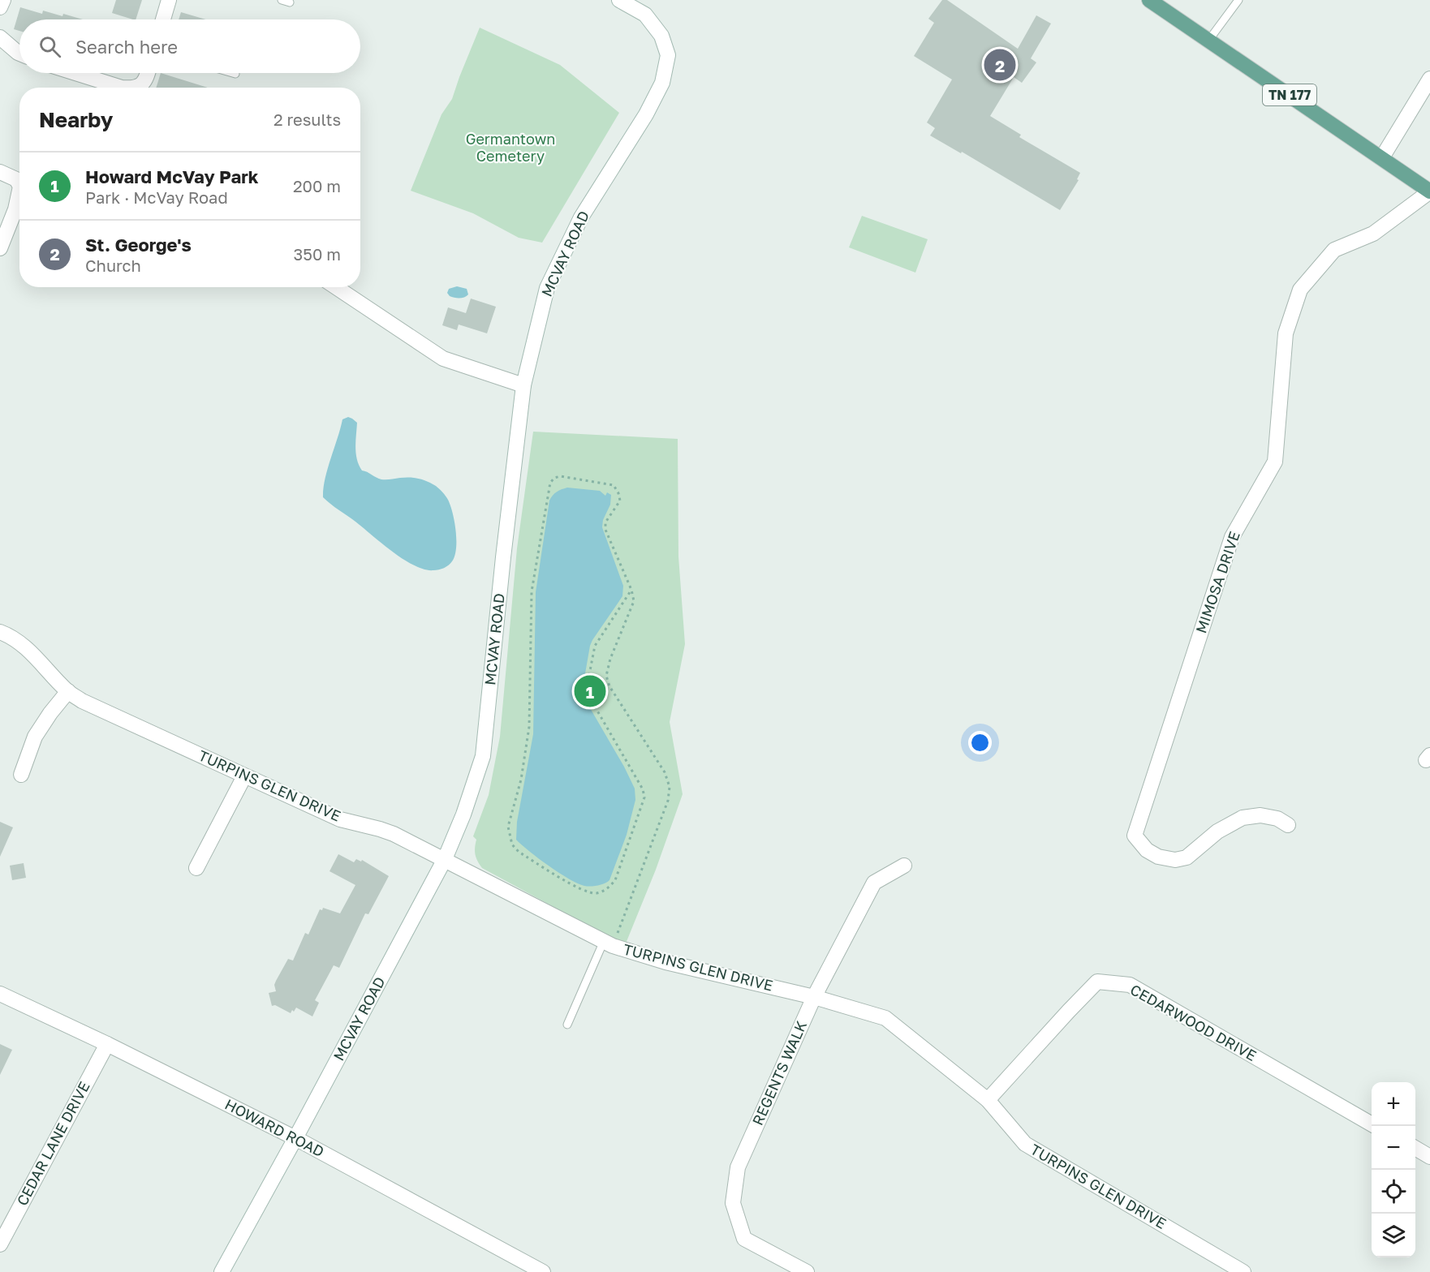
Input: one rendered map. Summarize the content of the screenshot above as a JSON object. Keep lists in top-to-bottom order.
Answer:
{
  "streets": {
    "main road": ["TN 177"],
    "street": [
      "MCVAY ROAD",
      "MIMOSA DRIVE",
      "TURPINS GLEN DRIVE",
      "CEDARWOOD DRIVE",
      "REGENTS WALK",
      "HOWARD ROAD",
      "CEDAR LANE DRIVE"
    ]
  },
  "crossings": [
    ["TN 177", "MIMOSA DRIVE"],
    ["MCVAY ROAD", "TURPINS GLEN DRIVE"],
    ["MCVAY ROAD", "HOWARD ROAD"],
    ["TURPINS GLEN DRIVE", "CEDARWOOD DRIVE"],
    ["TURPINS GLEN DRIVE", "REGENTS WALK"],
    ["HOWARD ROAD", "CEDAR LANE DRIVE"]
  ],
  "parks": ["Germantown Cemetery"],
  "page": {
    "search": "Search here",
    "pins": ["2", "1"],
    "heading": ["Nearby", "2 results"],
    "list": [
      {
        "mark": "1",
        "name": "Howard McVay Park",
        "note": "Park · McVay Road",
        "value": "200 m"
      },
      {
        "mark": "2",
        "name": "St. George's",
        "note": "Church",
        "value": "350 m"
      }
    ],
    "map_buttons": ["+", "−"]
  }
}
